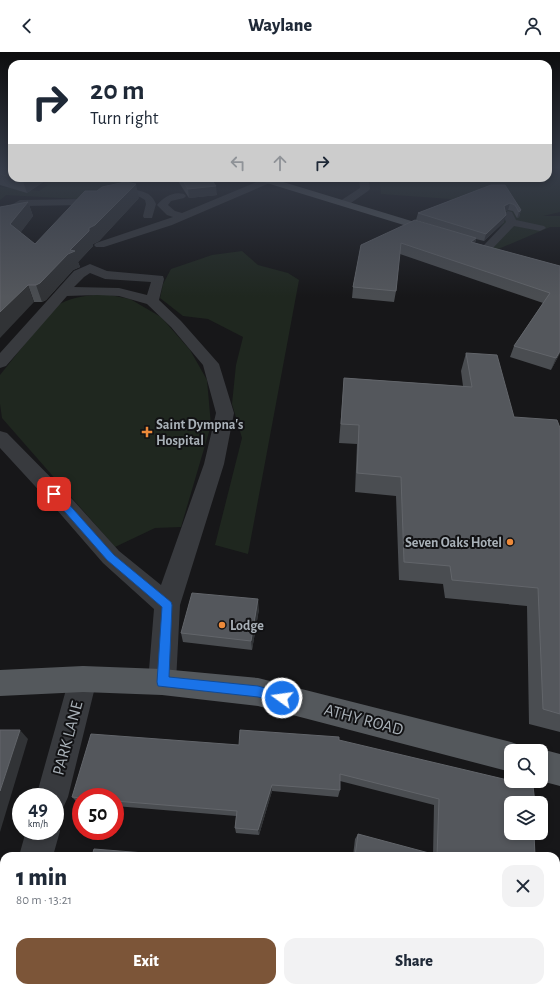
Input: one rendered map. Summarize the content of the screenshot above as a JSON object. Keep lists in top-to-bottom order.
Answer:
{
  "streets": {
    "main road": ["ATHY ROAD"],
    "street": ["PARK LANE"]
  },
  "crossings": [
    ["ATHY ROAD", "PARK LANE"]
  ],
  "places": {
    "health": ["Saint Dympna's Hospital"],
    "other": ["Seven Oaks Hotel", "Lodge"]
  },
  "page": {
    "header": "Waylane",
    "turn": ["20 m", "Turn right"],
    "speed": "49 km/h",
    "limit": "50",
    "heading": ["1 min", "80 m · 13:21"],
    "buttons": ["Exit", "Share"]
  }
}
